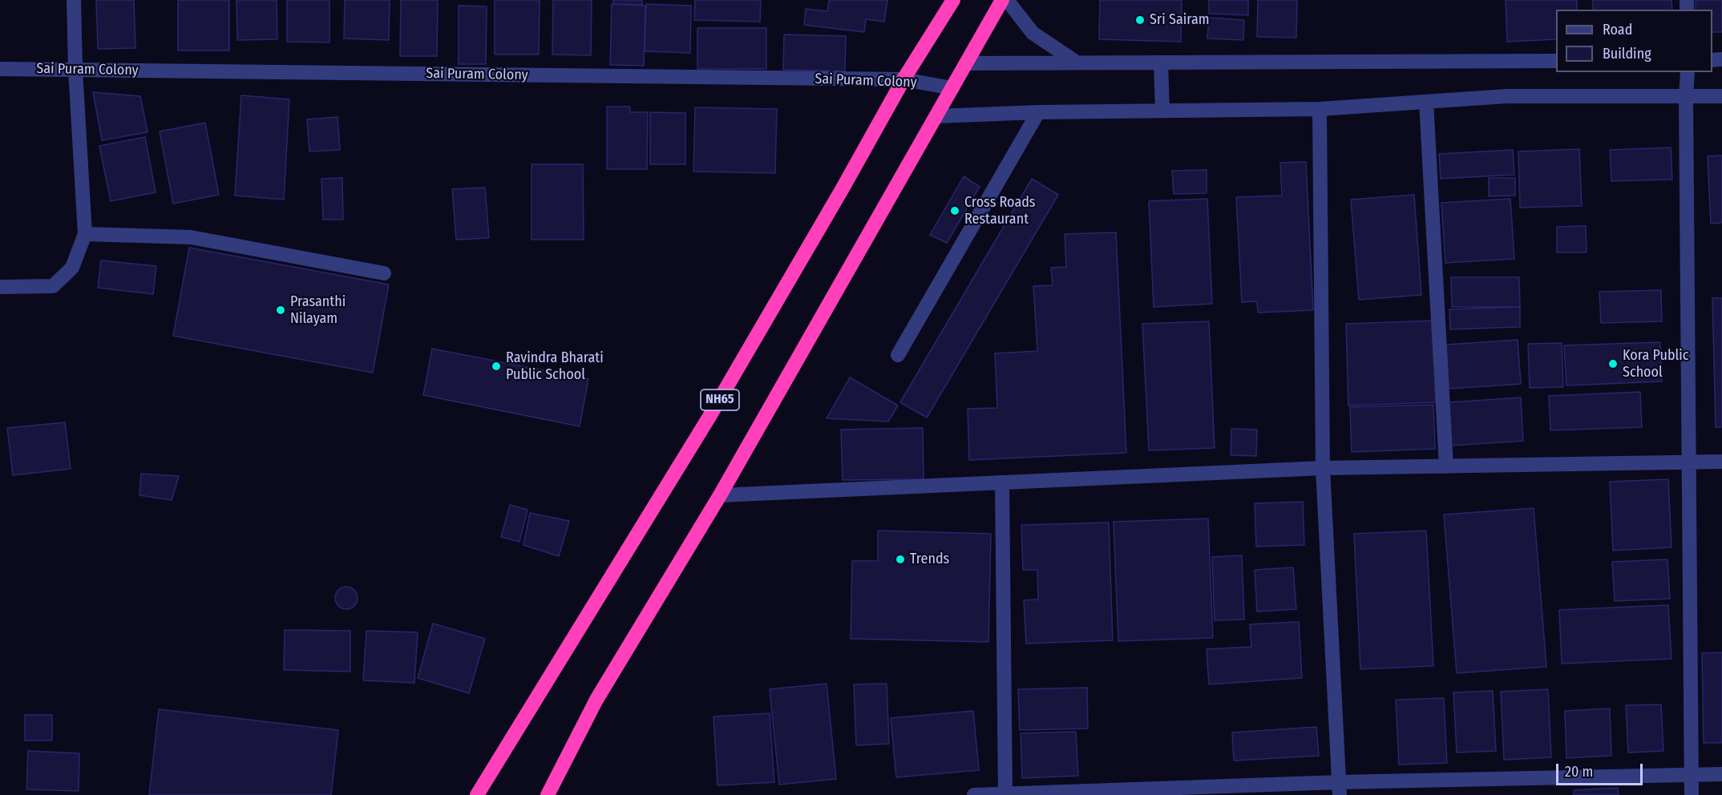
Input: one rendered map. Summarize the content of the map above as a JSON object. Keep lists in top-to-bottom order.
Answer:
{
  "streets": {
    "highway": ["NH65"],
    "street": ["Sai Puram Colony"]
  },
  "crossings": [
    ["Sai Puram Colony", "NH65"]
  ],
  "places": [
    "Sri Sairam",
    "Cross Roads Restaurant",
    "Prasanthi Nilayam",
    "Kora Public School",
    "Ravindra Bharati Public School",
    "Trends"
  ],
  "legend": ["Road", "Building"],
  "scale_bar": "20 m"
}
